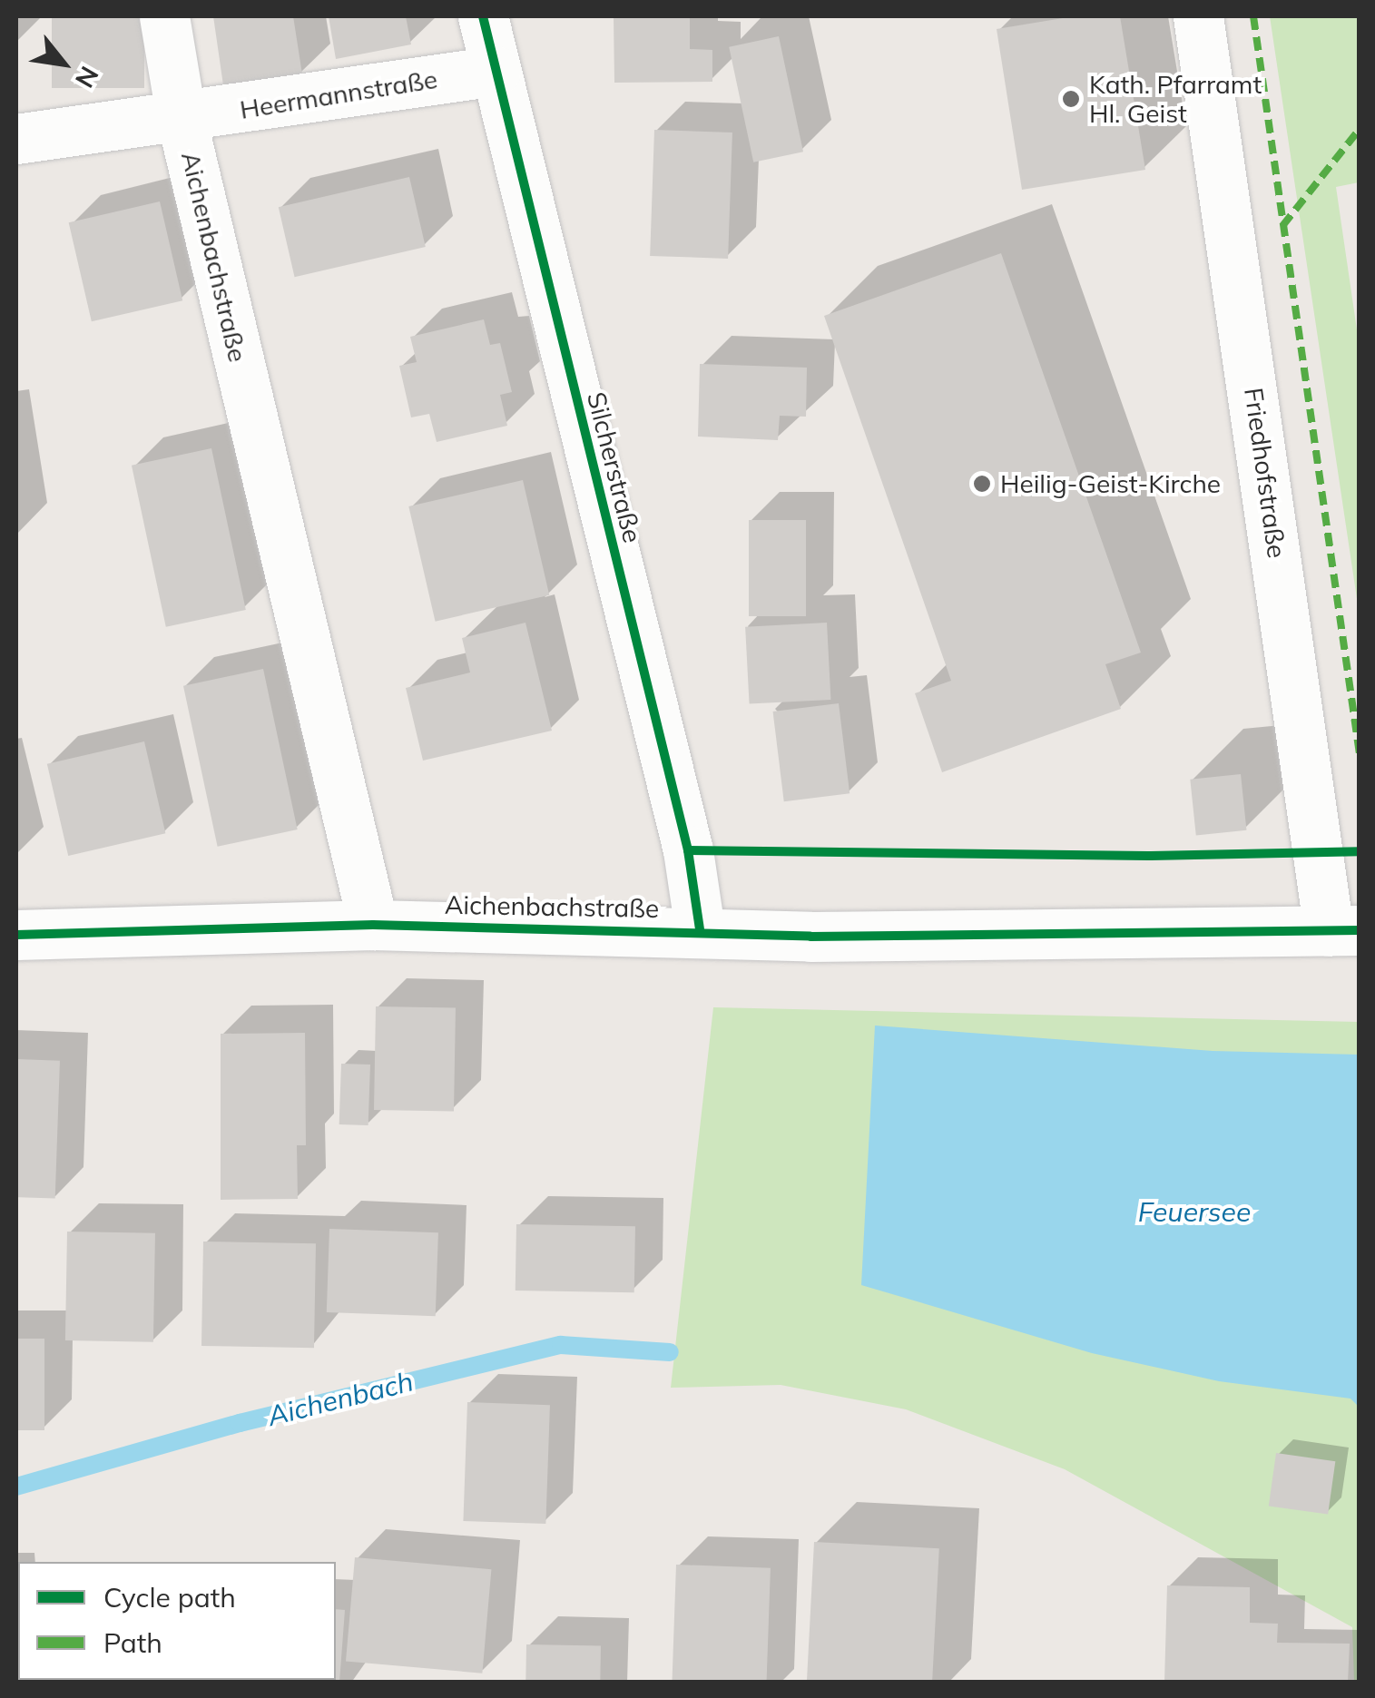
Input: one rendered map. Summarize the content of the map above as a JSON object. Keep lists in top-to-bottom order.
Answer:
{
  "streets": {
    "street": [
      "Heermannstraße",
      "Aichenbachstraße",
      "Silcherstraße",
      "Friedhofstraße"
    ]
  },
  "crossings": [
    ["Heermannstraße", "Aichenbachstraße"],
    ["Heermannstraße", "Silcherstraße"],
    ["Aichenbachstraße", "Silcherstraße"],
    ["Aichenbachstraße", "Friedhofstraße"]
  ],
  "water": ["Feuersee", "Aichenbach"],
  "places": ["Kath. Pfarramt Hl. Geist", "Heilig-Geist-Kirche"],
  "legend": ["Cycle path", "Path"],
  "north": "bottom right"
}
